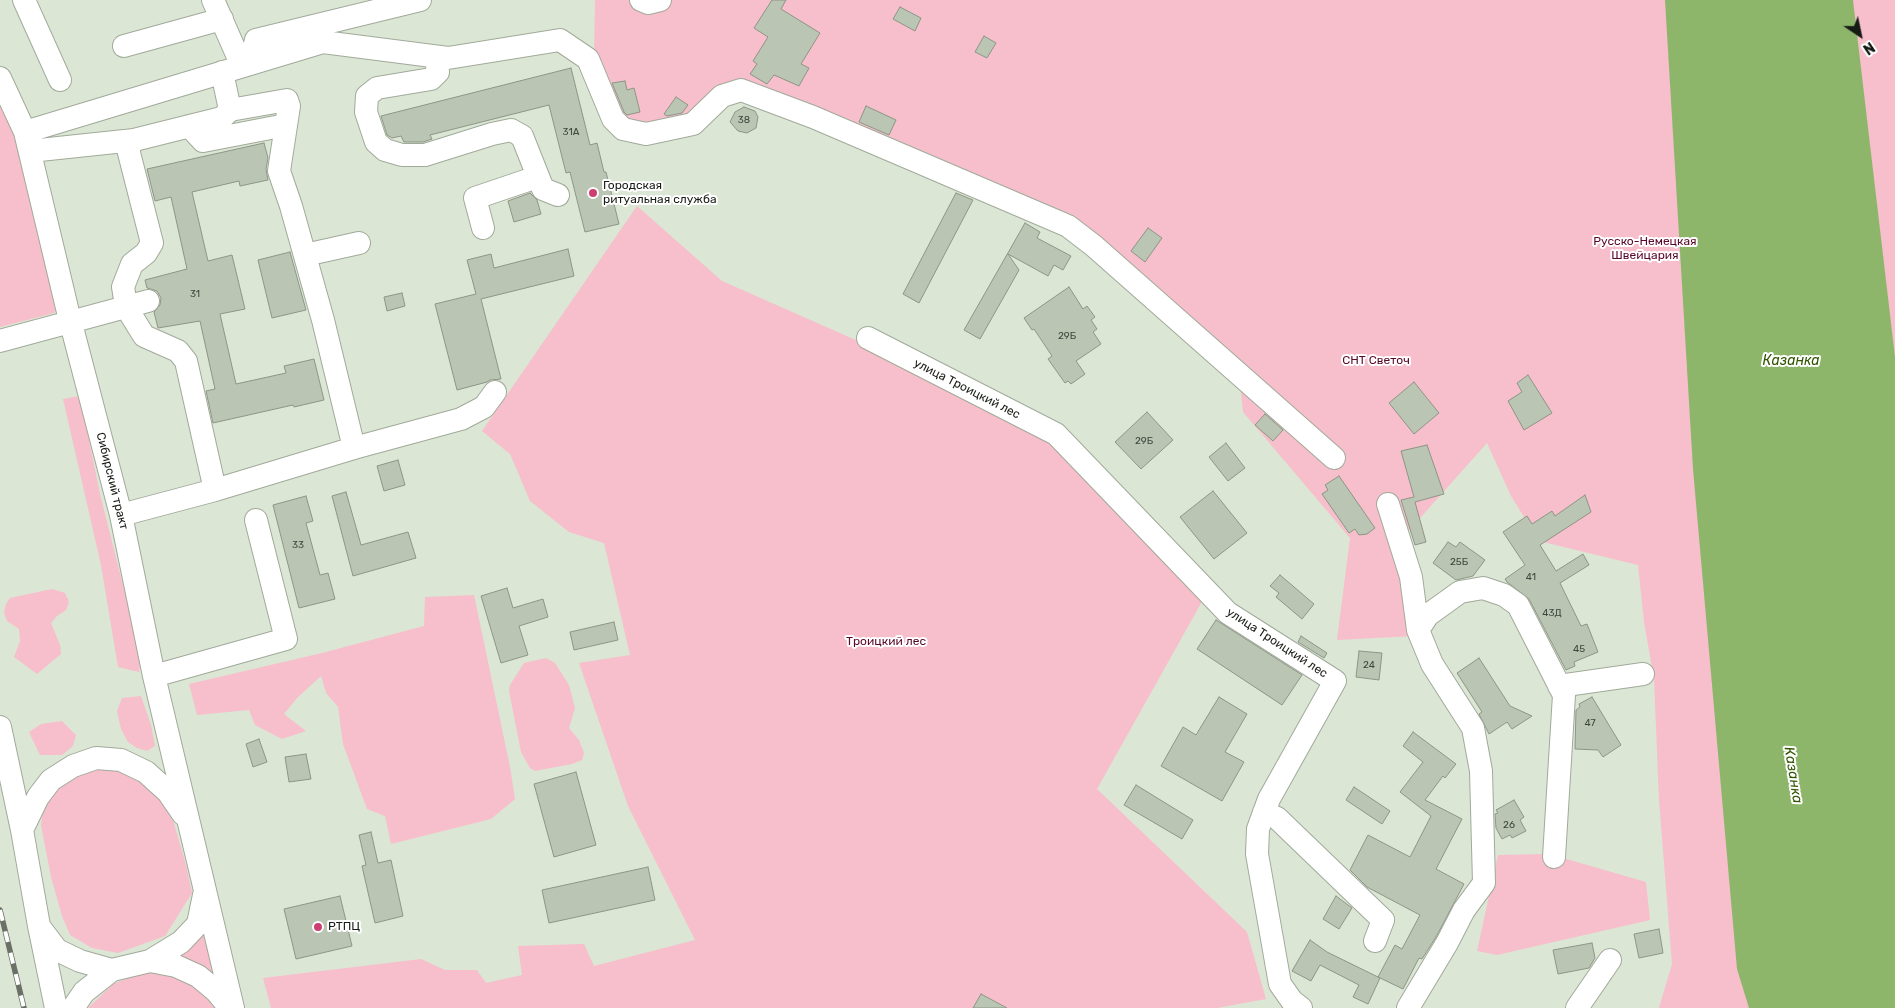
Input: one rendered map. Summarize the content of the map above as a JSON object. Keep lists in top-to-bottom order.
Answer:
{
  "streets": {
    "street": ["улица Троицкий лес", "Сибирский тракт"]
  },
  "water": ["Казанка"],
  "parks": ["Русско-Немецкая Швейцария", "СНТ Светоч", "Троицкий лес"],
  "places": ["Городская ритуальная служба", "РТПЦ"],
  "house_numbers": [
    "38",
    "31А",
    "31",
    "29Б",
    "29Б",
    "33",
    "25Б",
    "41",
    "43Д",
    "45",
    "24",
    "47",
    "26"
  ],
  "north": "bottom right"
}
